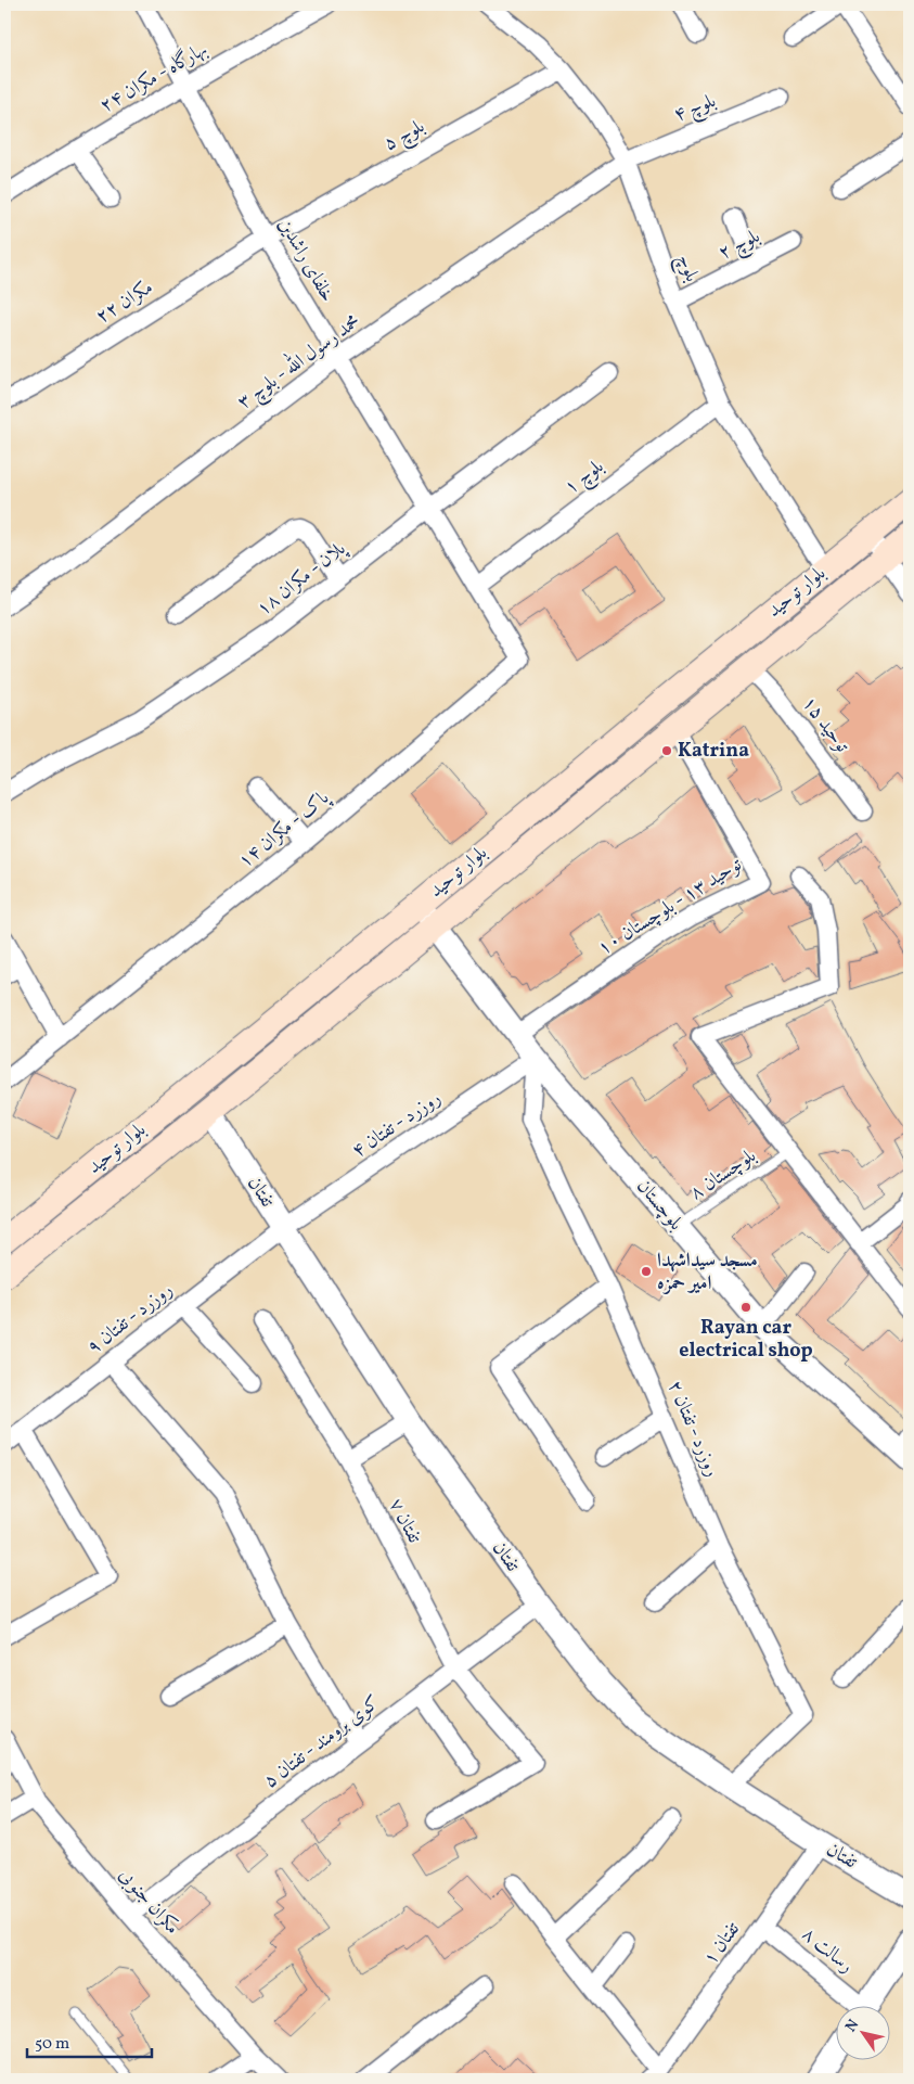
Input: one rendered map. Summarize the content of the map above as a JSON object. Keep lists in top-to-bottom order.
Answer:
{
  "streets": {
    "main road": ["بلوار توحید"],
    "street": [
      "بهارگاه - مکران ۲۴",
      "بلوچ ۴",
      "بلوچ ۵",
      "بلوچ ۲",
      "خلفای راشدین",
      "بلوچ",
      "مکران ۲۲",
      "محمد رسول الله - بلوچ ۳",
      "بلوچ ۱",
      "پلان - مکران ۱۸",
      "توحید ۱۵",
      "پاک - مکران ۱۴",
      "توحید ۱۳ - بلوچستان ۱۰",
      "روزرد - تفتان ۴",
      "تفتان",
      "بلوچستان",
      "روزرد - تفتان ۹",
      "روزرد - تفتان ۲",
      "تفتان ۷",
      "کوی برومند - تفتان ۵",
      "مکران جنوبی",
      "تفتان ۱",
      "رسالت ۸"
    ],
    "lane": ["بلوچستان ۸"]
  },
  "crossings": [
    ["بهارگاه - مکران ۲۴", "خلفای راشدین"],
    ["بلوچ ۴", "بلوچ"],
    ["بلوچ ۴", "محمد رسول الله - بلوچ ۳"],
    ["بلوچ ۵", "خلفای راشدین"],
    ["بلوچ ۵", "بلوچ"],
    ["بلوچ ۵", "مکران ۲۲"],
    ["بلوچ ۲", "بلوچ"],
    ["خلفای راشدین", "مکران ۲۲"],
    ["خلفای راشدین", "محمد رسول الله - بلوچ ۳"],
    ["خلفای راشدین", "بلوچ ۱"],
    ["خلفای راشدین", "پلان - مکران ۱۸"],
    ["خلفای راشدین", "پاک - مکران ۱۴"],
    ["بلوچ", "محمد رسول الله - بلوچ ۳"],
    ["بلوچ", "بلوچ ۱"],
    ["بلوچ", "بلوار توحید"],
    ["بلوچ ۱", "پاک - مکران ۱۴"],
    ["بلوار توحید", "توحید ۱۵"],
    ["بلوار توحید", "توحید ۱۳ - بلوچستان ۱۰"],
    ["بلوار توحید", "تفتان"],
    ["بلوار توحید", "بلوچستان"],
    ["توحید ۱۳ - بلوچستان ۱۰", "بلوچستان"],
    ["روزرد - تفتان ۴", "تفتان"],
    ["روزرد - تفتان ۴", "بلوچستان"],
    ["روزرد - تفتان ۴", "روزرد - تفتان ۹"],
    ["روزرد - تفتان ۴", "روزرد - تفتان ۲"],
    ["بلوچستان ۸", "بلوچستان"],
    ["تفتان", "روزرد - تفتان ۹"],
    ["تفتان", "روزرد - تفتان ۲"],
    ["تفتان", "کوی برومند - تفتان ۵"],
    ["تفتان", "تفتان ۱"],
    ["بلوچستان", "روزرد - تفتان ۲"],
    ["تفتان ۷", "کوی برومند - تفتان ۵"],
    ["کوی برومند - تفتان ۵", "مکران جنوبی"],
    ["تفتان ۱", "رسالت ۸"]
  ],
  "places": ["Katrina", "مسجد سیداشهدا امیر حمزه", "Rayan car electrical shop"],
  "scale_bar": "50 m",
  "north": "top left"
}
